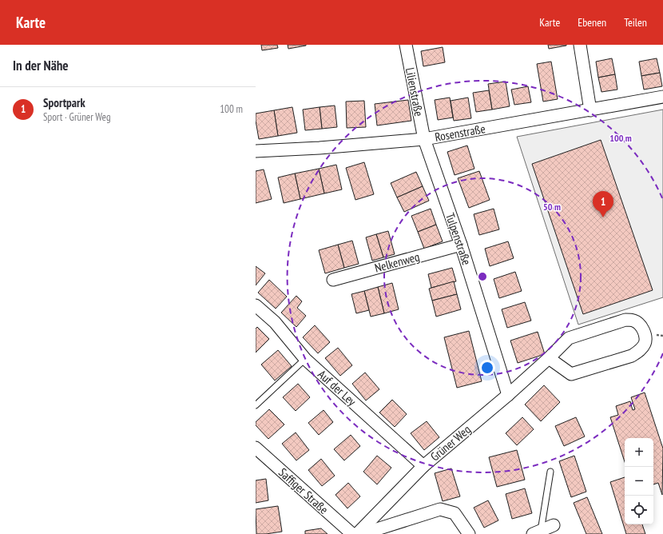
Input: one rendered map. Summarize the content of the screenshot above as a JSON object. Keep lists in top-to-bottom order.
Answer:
{
  "streets": {
    "street": [
      "Lilienstraße",
      "Rosenstraße",
      "Tulpenstraße",
      "Nelkenweg",
      "Auf der Ley",
      "Grüner Weg",
      "Saffiger Straße"
    ]
  },
  "crossings": [
    ["Lilienstraße", "Rosenstraße"],
    ["Lilienstraße", "Tulpenstraße"],
    ["Rosenstraße", "Tulpenstraße"],
    ["Tulpenstraße", "Nelkenweg"],
    ["Tulpenstraße", "Grüner Weg"],
    ["Auf der Ley", "Grüner Weg"]
  ],
  "page": {
    "header": "Karte",
    "nav": ["Karte", "Ebenen", "Teilen"],
    "heading": "In der Nähe",
    "list": [
      {
        "mark": "1",
        "name": "Sportpark",
        "note": "Sport · Grüner Weg",
        "value": "100 m"
      }
    ],
    "pins": "1",
    "map_buttons": ["+", "−"]
  },
  "rings": ["100 m", "50 m"]
}
